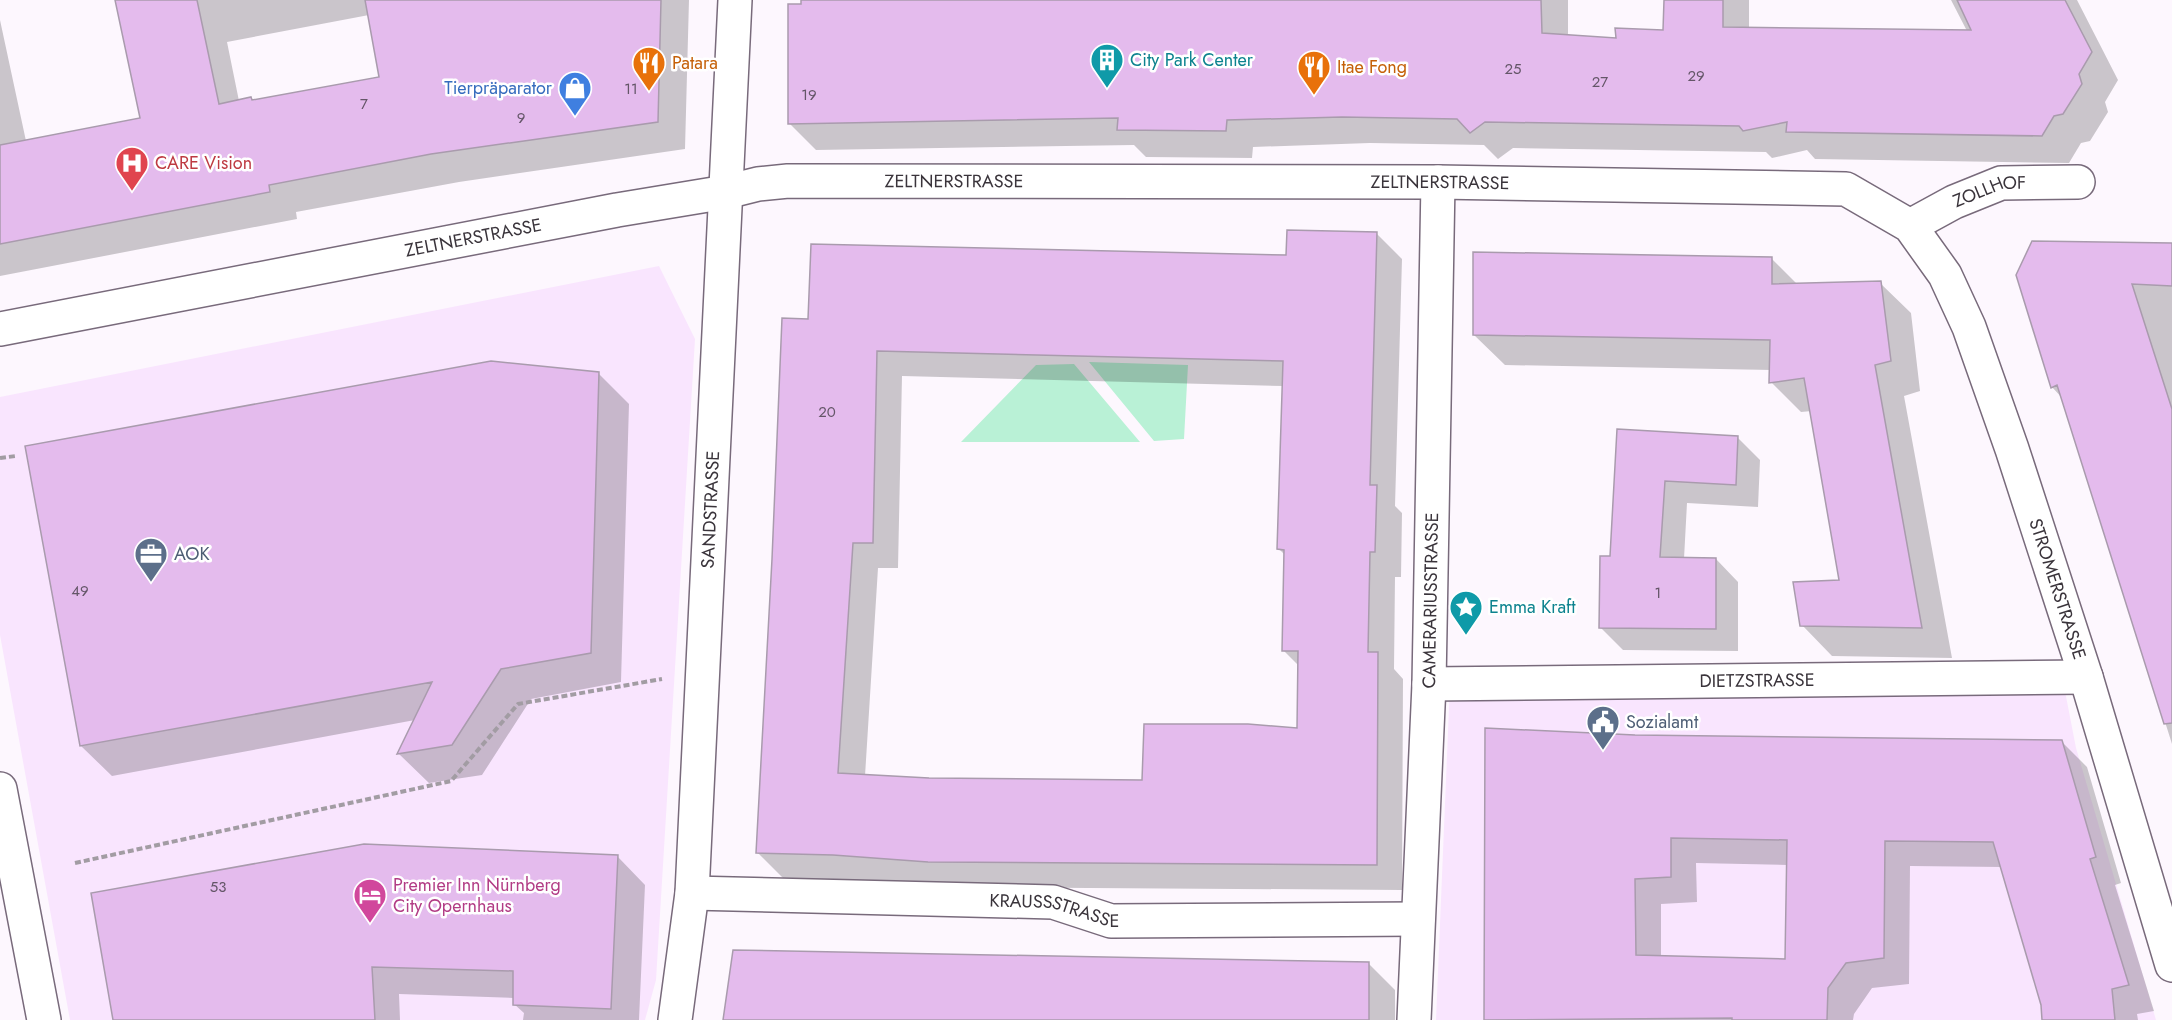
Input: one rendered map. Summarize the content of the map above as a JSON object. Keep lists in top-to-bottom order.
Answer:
{
  "streets": {
    "street": [
      "ZELTNERSTRASSE",
      "ZOLLHOF",
      "SANDSTRASSE",
      "STROMERSTRASSE",
      "CAMERARIUSSTRASSE",
      "DIETZSTRASSE",
      "KRAUSSSTRASSE"
    ]
  },
  "crossings": [
    ["ZELTNERSTRASSE", "ZOLLHOF"],
    ["ZELTNERSTRASSE", "SANDSTRASSE"],
    ["ZELTNERSTRASSE", "STROMERSTRASSE"],
    ["ZELTNERSTRASSE", "CAMERARIUSSTRASSE"],
    ["ZOLLHOF", "STROMERSTRASSE"],
    ["SANDSTRASSE", "KRAUSSSTRASSE"],
    ["STROMERSTRASSE", "DIETZSTRASSE"],
    ["CAMERARIUSSTRASSE", "DIETZSTRASSE"],
    ["CAMERARIUSSTRASSE", "KRAUSSSTRASSE"]
  ],
  "places": {
    "building": ["City Park Center"],
    "restaurant": ["Patara", "Itae Fong"],
    "shop": ["Tierpräparator"],
    "hospital": ["CARE Vision"],
    "office": ["AOK"],
    "place": ["Emma Kraft"],
    "public building": ["Sozialamt"],
    "hotel": ["Premier Inn Nürnberg City Opernhaus"]
  },
  "house_numbers": [
    "25",
    "29",
    "27",
    "11",
    "19",
    "7",
    "9",
    "20",
    "49",
    "1",
    "53"
  ]
}
